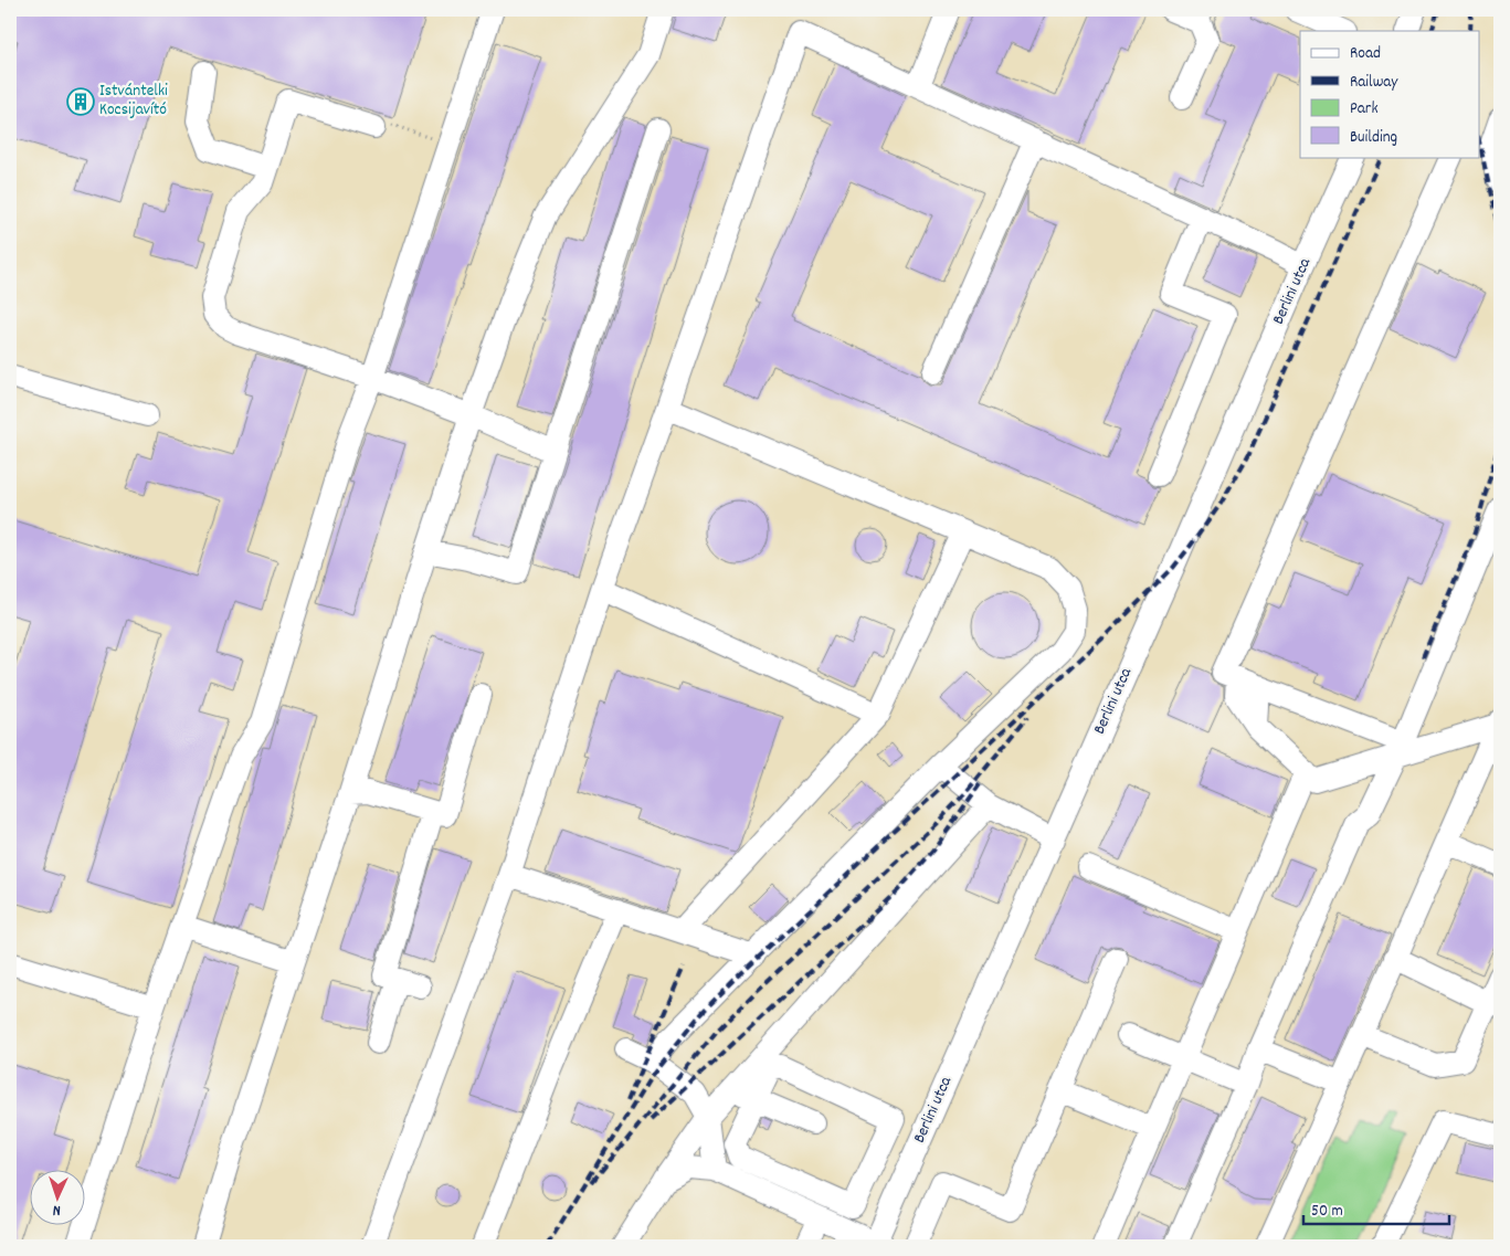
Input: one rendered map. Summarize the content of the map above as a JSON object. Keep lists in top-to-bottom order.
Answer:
{
  "streets": {
    "street": ["Berlini utca"]
  },
  "places": {
    "building": ["Istvántelki Kocsijavító"]
  },
  "legend": [
    "Road",
    "Railway",
    "Park",
    "Building"
  ],
  "scale_bar": "50 m",
  "north": "bottom"
}
